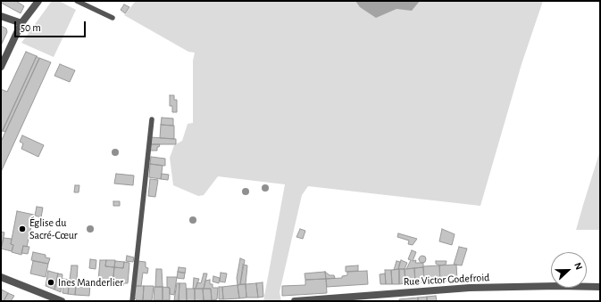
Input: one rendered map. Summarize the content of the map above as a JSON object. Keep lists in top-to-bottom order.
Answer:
{
  "streets": {
    "street": ["Rue Victor Godefroid"]
  },
  "places": ["Église du Sacré-Cœur", "Ines Manderlier"],
  "scale_bar": "50 m",
  "north": "right"
}
